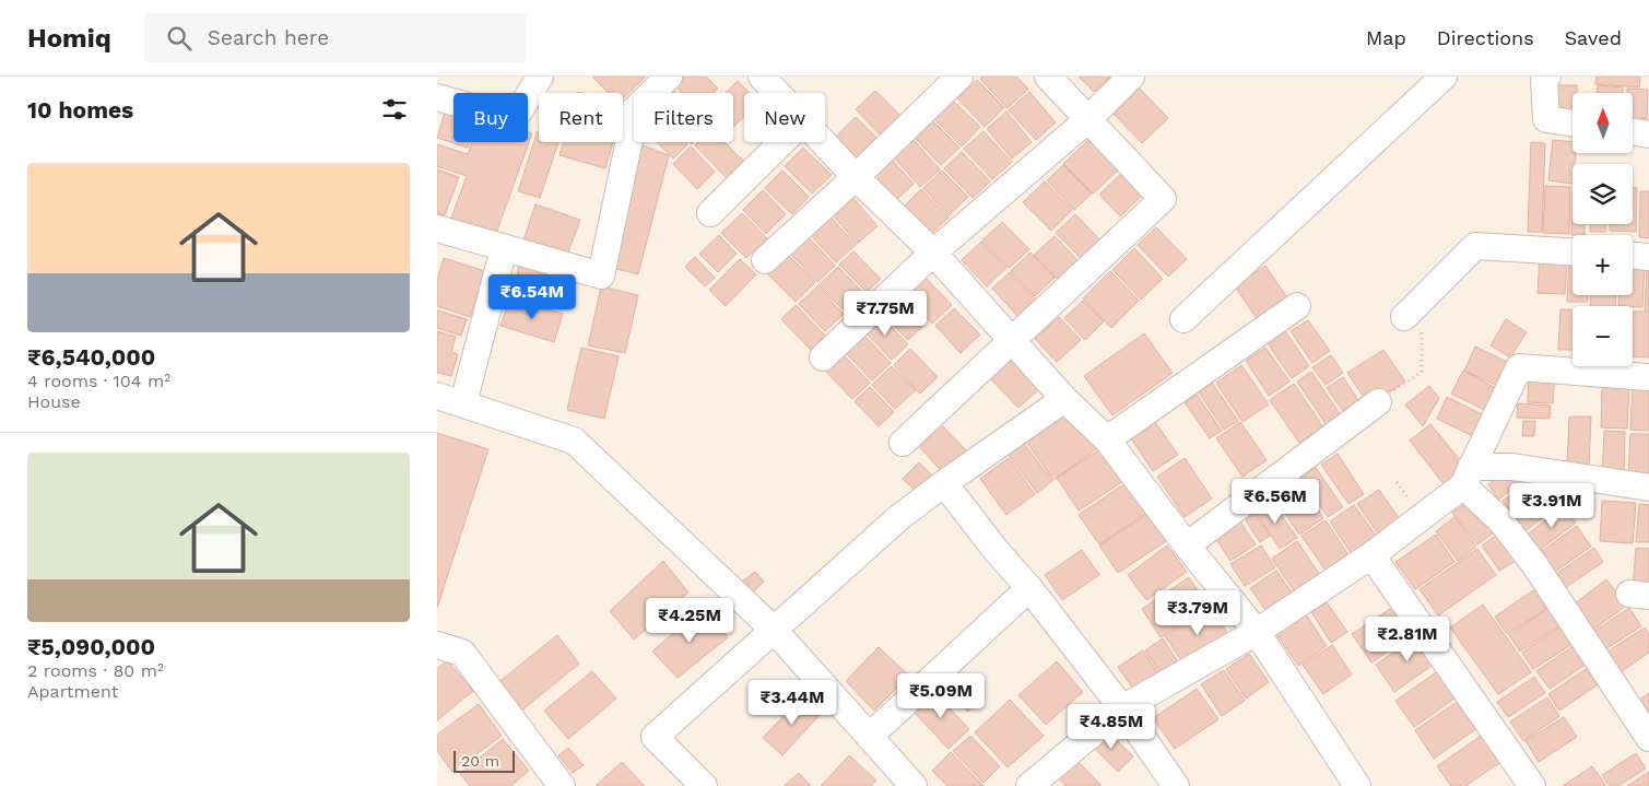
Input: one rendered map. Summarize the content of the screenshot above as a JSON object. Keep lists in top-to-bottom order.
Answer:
{
  "scale_bar": "20 m",
  "north": "top",
  "page": {
    "header": "Homiq",
    "search": "Search here",
    "nav": ["Map", "Directions", "Saved"],
    "heading": "10 homes",
    "map_buttons": ["+", "−"],
    "chip": [
      "Buy",
      "Rent",
      "Filters",
      "New"
    ],
    "list": [
      {
        "name": "₹6,540,000",
        "note": "4 rooms · 104 m² · House"
      },
      {
        "name": "₹5,090,000",
        "note": "2 rooms · 80 m² · Apartment"
      }
    ],
    "price": [
      "₹6.54M",
      "₹7.75M",
      "₹6.56M",
      "₹3.91M",
      "₹3.79M",
      "₹4.25M",
      "₹2.81M",
      "₹5.09M",
      "₹3.44M",
      "₹4.85M"
    ],
    "scale": "20 m"
  }
}
